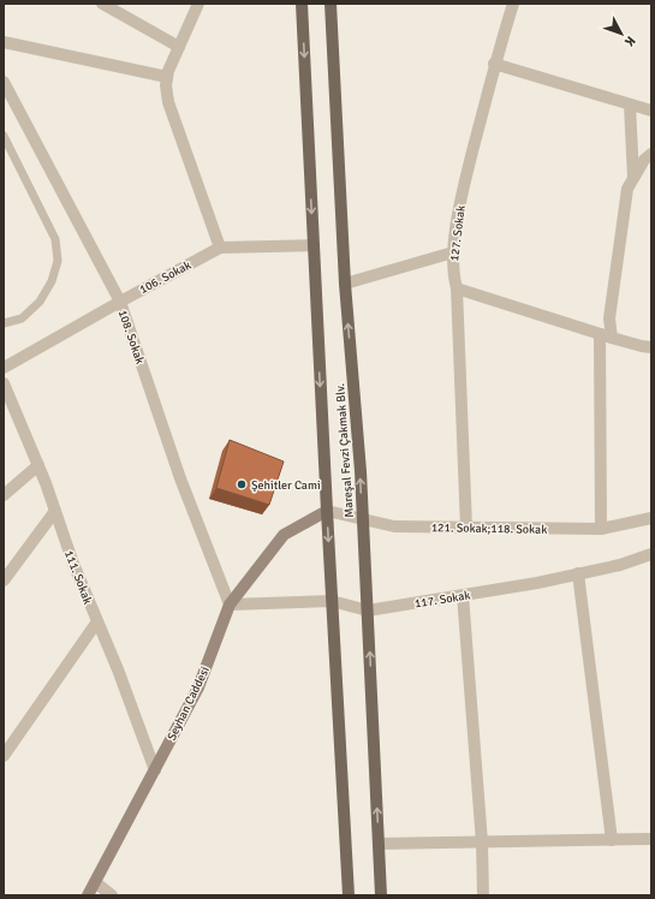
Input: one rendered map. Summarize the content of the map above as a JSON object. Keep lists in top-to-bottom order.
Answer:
{
  "streets": {
    "main road": ["Mareşal Fevzi Çakmak Blv.", "Seyhan Caddesi"],
    "street": [
      "127. Sokak",
      "106. Sokak",
      "108. Sokak",
      "121. Sokak;118. Sokak",
      "111. Sokak",
      "117. Sokak"
    ]
  },
  "crossings": [
    ["127. Sokak", "121. Sokak;118. Sokak"],
    ["106. Sokak", "108. Sokak"],
    ["106. Sokak", "Mareşal Fevzi Çakmak Blv."],
    ["108. Sokak", "117. Sokak"],
    ["108. Sokak", "Seyhan Caddesi"],
    ["Mareşal Fevzi Çakmak Blv.", "121. Sokak;118. Sokak"],
    ["Mareşal Fevzi Çakmak Blv.", "117. Sokak"],
    ["Mareşal Fevzi Çakmak Blv.", "Seyhan Caddesi"],
    ["121. Sokak;118. Sokak", "Seyhan Caddesi"],
    ["111. Sokak", "Seyhan Caddesi"],
    ["117. Sokak", "Seyhan Caddesi"]
  ],
  "places": ["Şehitler Cami"],
  "north": "bottom right"
}
